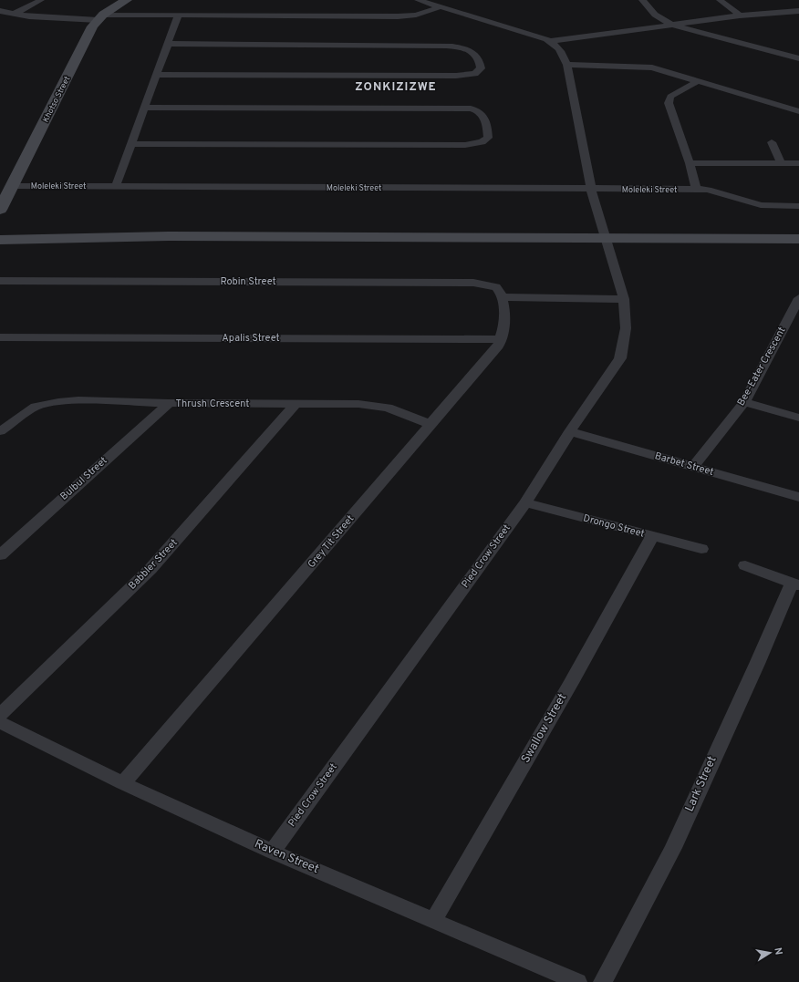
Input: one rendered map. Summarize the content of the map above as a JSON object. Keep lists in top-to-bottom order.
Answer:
{
  "streets": {
    "street": [
      "Khotso Street",
      "Moleleki Street",
      "Robin Street",
      "Apalis Street",
      "Bee-Eater Crescent",
      "Thrush Crescent",
      "Barbet Street",
      "Bulbul Street",
      "Drongo Street",
      "Grey Tit Street",
      "Pied Crow Street",
      "Babbler Street",
      "Swallow Street",
      "Lark Street",
      "Raven Street"
    ]
  },
  "crossings": [
    ["Khotso Street", "Moleleki Street"],
    ["Moleleki Street", "Pied Crow Street"],
    ["Robin Street", "Pied Crow Street"],
    ["Apalis Street", "Grey Tit Street"],
    ["Bee-Eater Crescent", "Barbet Street"],
    ["Thrush Crescent", "Bulbul Street"],
    ["Thrush Crescent", "Grey Tit Street"],
    ["Thrush Crescent", "Babbler Street"],
    ["Barbet Street", "Pied Crow Street"],
    ["Drongo Street", "Pied Crow Street"],
    ["Drongo Street", "Swallow Street"],
    ["Grey Tit Street", "Raven Street"],
    ["Pied Crow Street", "Raven Street"],
    ["Swallow Street", "Raven Street"]
  ],
  "districts": ["ZONKIZIZWE"],
  "north": "right"
}
